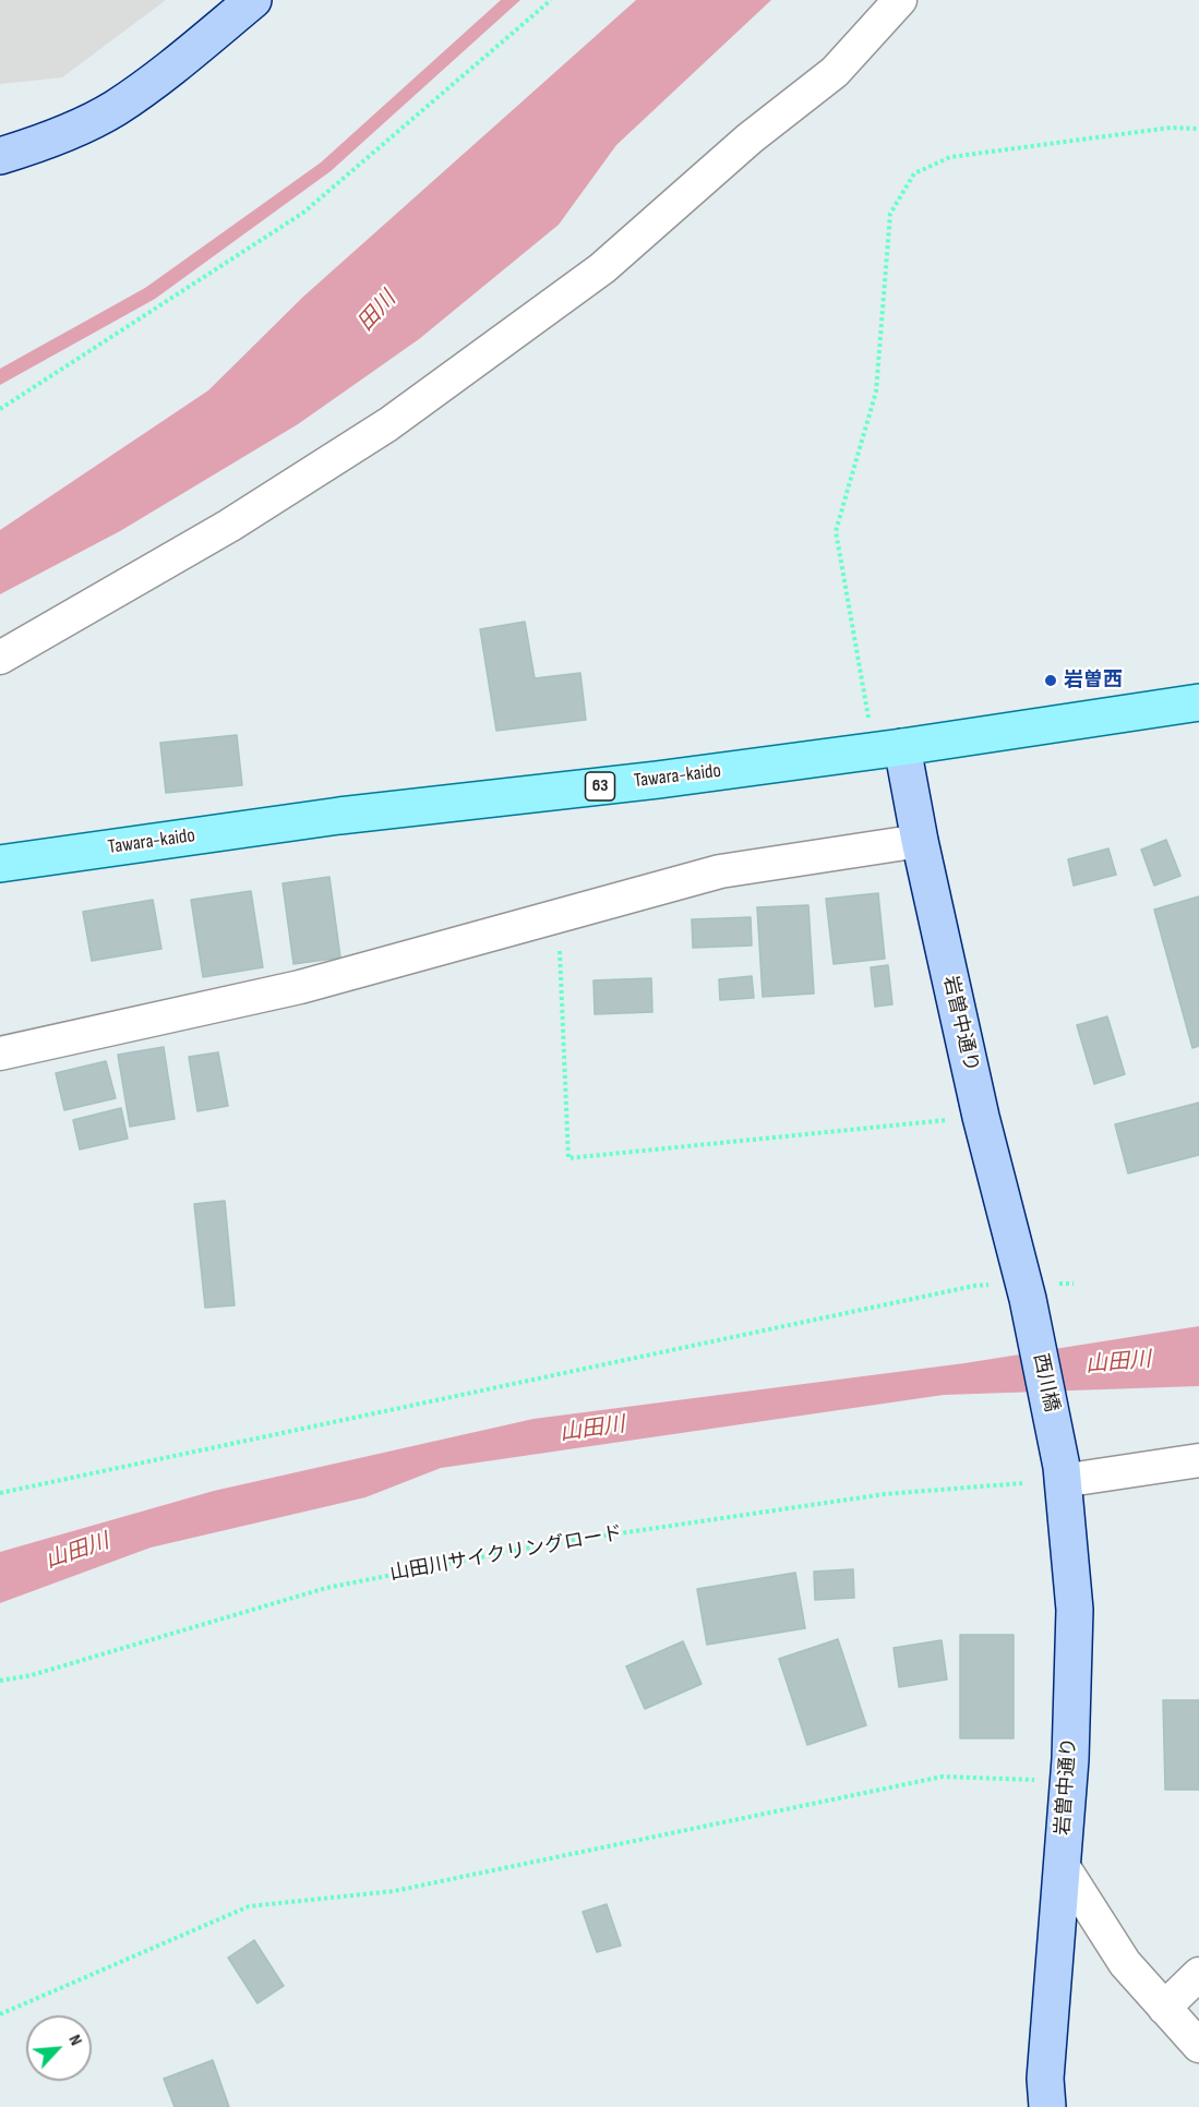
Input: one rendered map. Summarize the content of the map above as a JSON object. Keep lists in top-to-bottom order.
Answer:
{
  "streets": {
    "main road": ["Tawara-kaido", "63"],
    "street": ["岩曽中通り", "西川橋"],
    "path": ["山田川サイクリングロード"]
  },
  "crossings": [
    ["Tawara-kaido", "岩曽中通り"],
    ["岩曽中通り", "西川橋"]
  ],
  "water": ["田川", "山田川"],
  "places": ["岩曽西"],
  "north": "top right"
}
